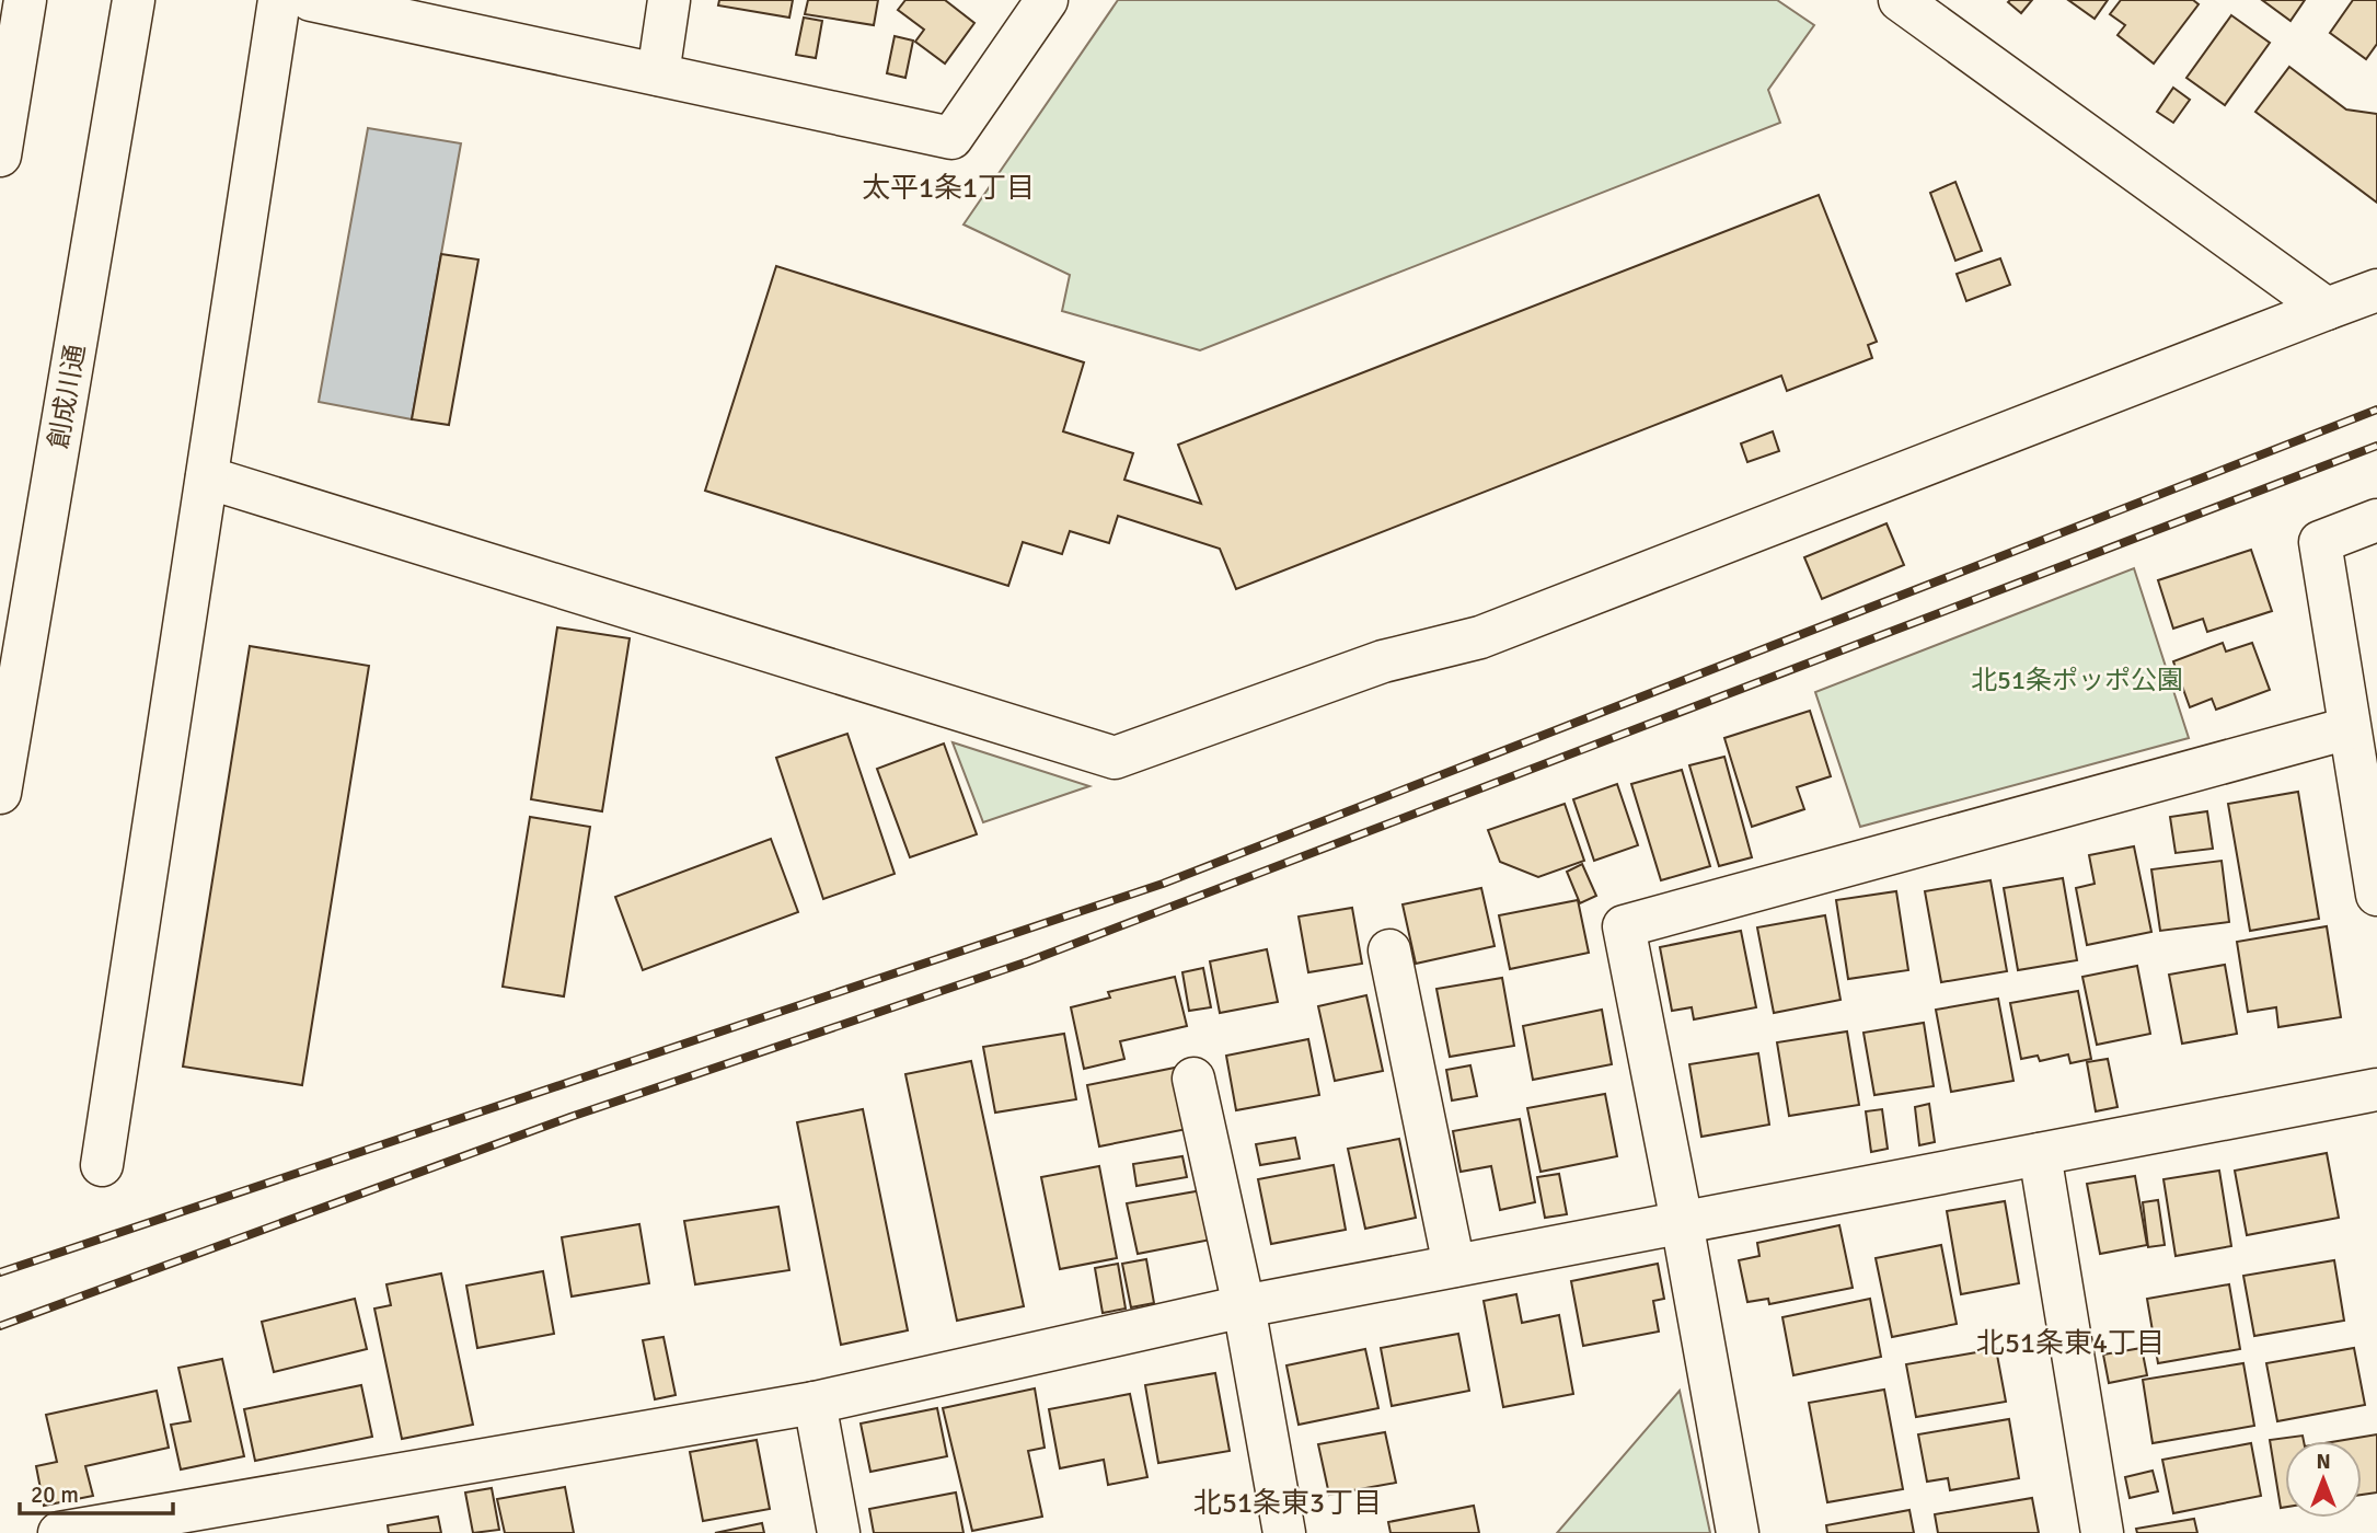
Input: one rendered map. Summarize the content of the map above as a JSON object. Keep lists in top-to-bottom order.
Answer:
{
  "streets": {
    "main road": ["創成川通"]
  },
  "districts": ["太平1条1丁目", "北51条東4丁目", "北51条東3丁目"],
  "parks": ["北51条ポッポ公園"],
  "scale_bar": "20 m",
  "north": "top"
}
